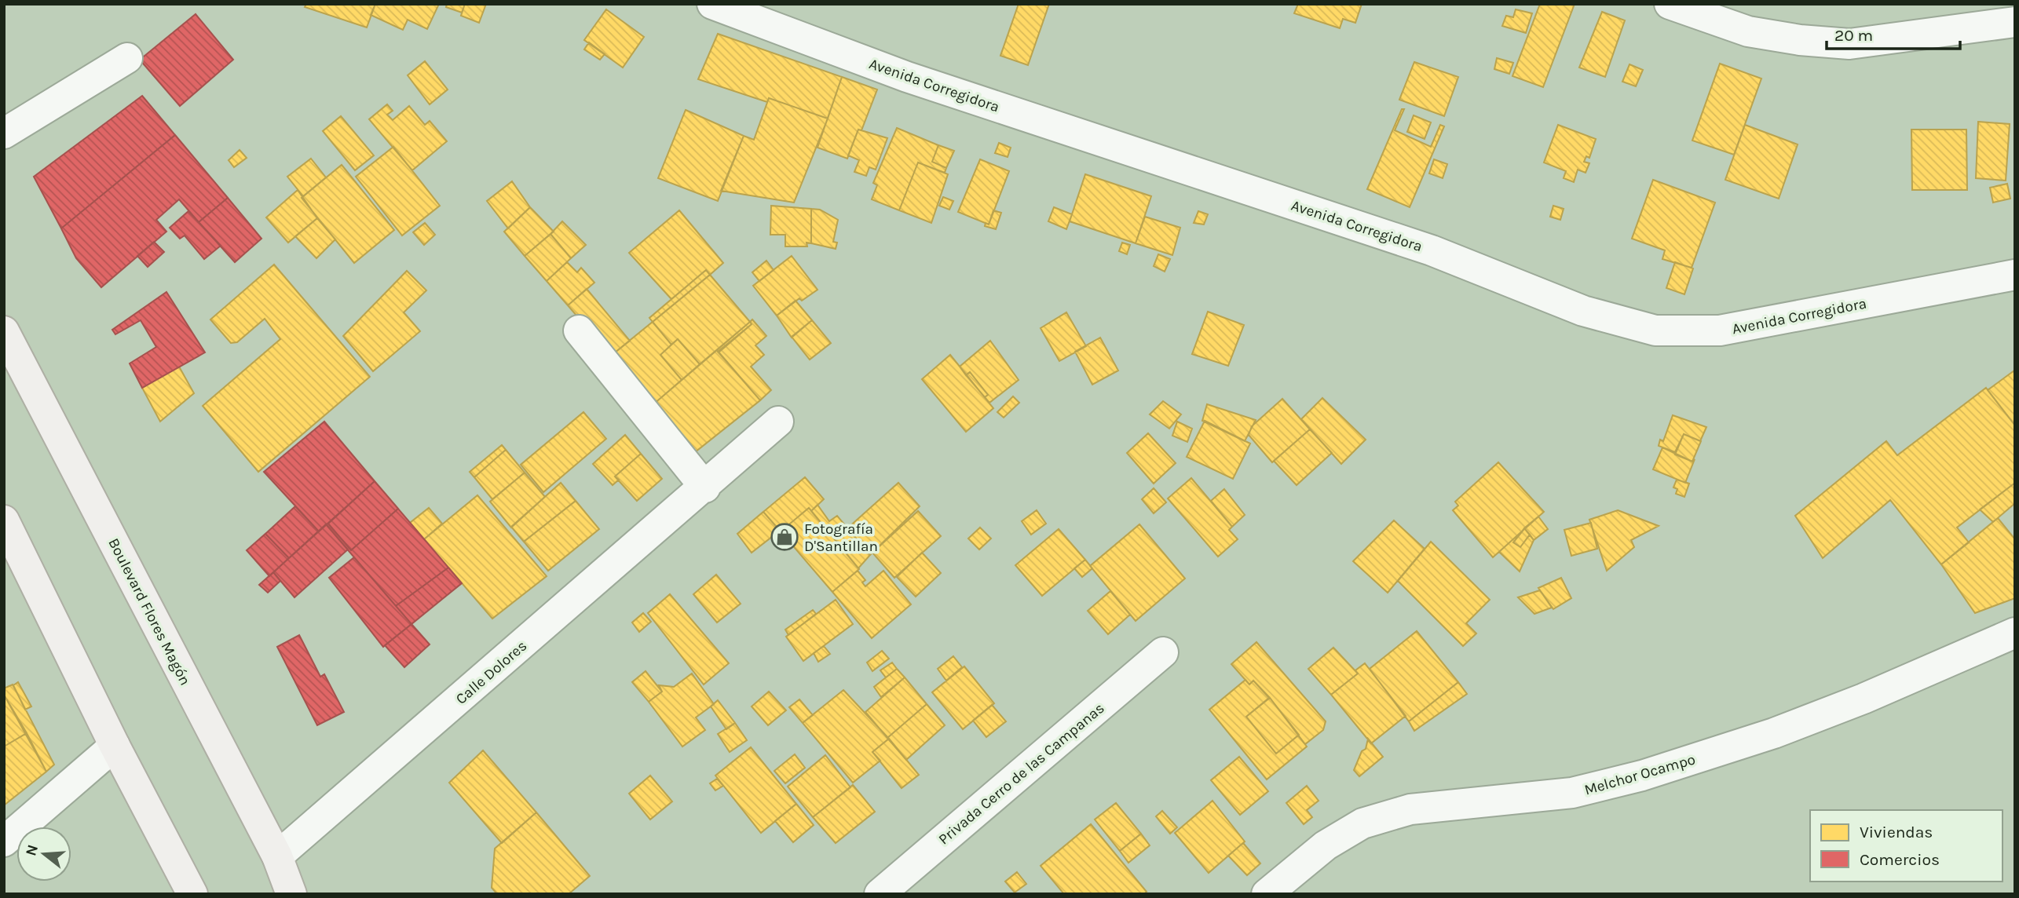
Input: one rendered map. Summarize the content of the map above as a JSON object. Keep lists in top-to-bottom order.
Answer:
{
  "streets": {
    "main road": ["Boulevard Flores Magón"],
    "street": [
      "Avenida Corregidora",
      "Calle Dolores",
      "Privada Cerro de las Campanas",
      "Melchor Ocampo"
    ]
  },
  "crossings": [
    ["Boulevard Flores Magón", "Calle Dolores"]
  ],
  "places": {
    "shop": ["Fotografía D'Santillan"]
  },
  "legend": ["Viviendas", "Comercios"],
  "scale_bar": "20 m",
  "north": "left"
}
